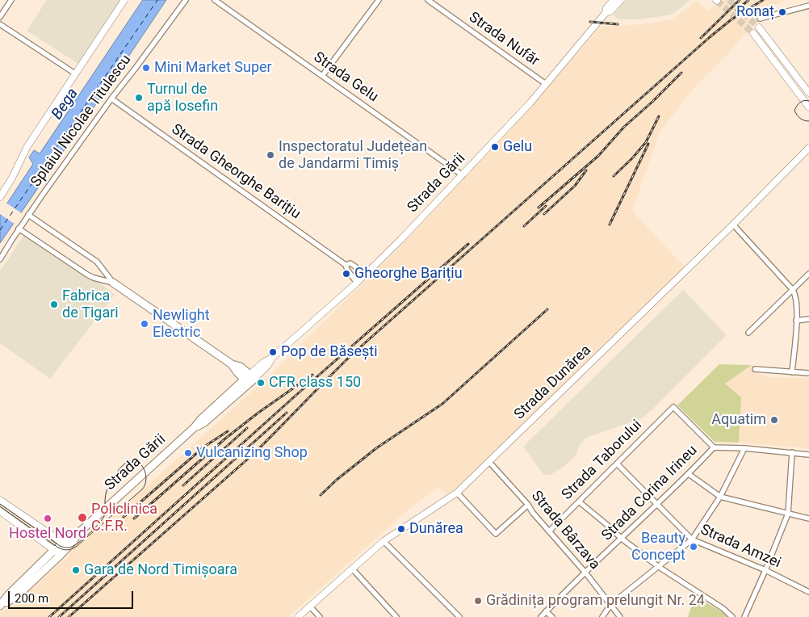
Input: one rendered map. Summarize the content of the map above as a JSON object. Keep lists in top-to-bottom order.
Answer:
{
  "streets": {
    "main road": ["Strada Gării"],
    "street": [
      "Strada Nufăr",
      "Strada Gelu",
      "Splaiul Nicolae Titulescu",
      "Strada Gheorghe Barițiu",
      "Strada Dunărea",
      "Strada Taborului",
      "Strada Corina Irineu",
      "Strada Bârzava",
      "Strada Amzei"
    ]
  },
  "crossings": [
    ["Strada Nufăr", "Strada Gării"],
    ["Strada Gelu", "Strada Gării"],
    ["Splaiul Nicolae Titulescu", "Strada Gheorghe Barițiu"],
    ["Strada Gheorghe Barițiu", "Strada Gării"],
    ["Strada Dunărea", "Strada Bârzava"],
    ["Strada Taborului", "Strada Corina Irineu"],
    ["Strada Taborului", "Strada Bârzava"],
    ["Strada Taborului", "Strada Amzei"],
    ["Strada Corina Irineu", "Strada Bârzava"],
    ["Strada Corina Irineu", "Strada Amzei"]
  ],
  "water": ["Bega"],
  "places": [
    "Ronaț",
    "Mini Market Super",
    "Turnul de apă Iosefin",
    "Gelu",
    "Inspectoratul Județean de Jandarmi Timiș",
    "Gheorghe Barițiu",
    "Fabrica de Tigari",
    "Newlight Electric",
    "Pop de Băsești",
    "CFR class 150",
    "Aquatim",
    "Vulcanizing Shop",
    "Policlinica C.F.R.",
    "Hostel Nord",
    "Dunărea",
    "Beauty Concept",
    "Gara de Nord Timișoara",
    "Grădinița program prelungit Nr. 24"
  ],
  "scale_bar": "200 m"
}
